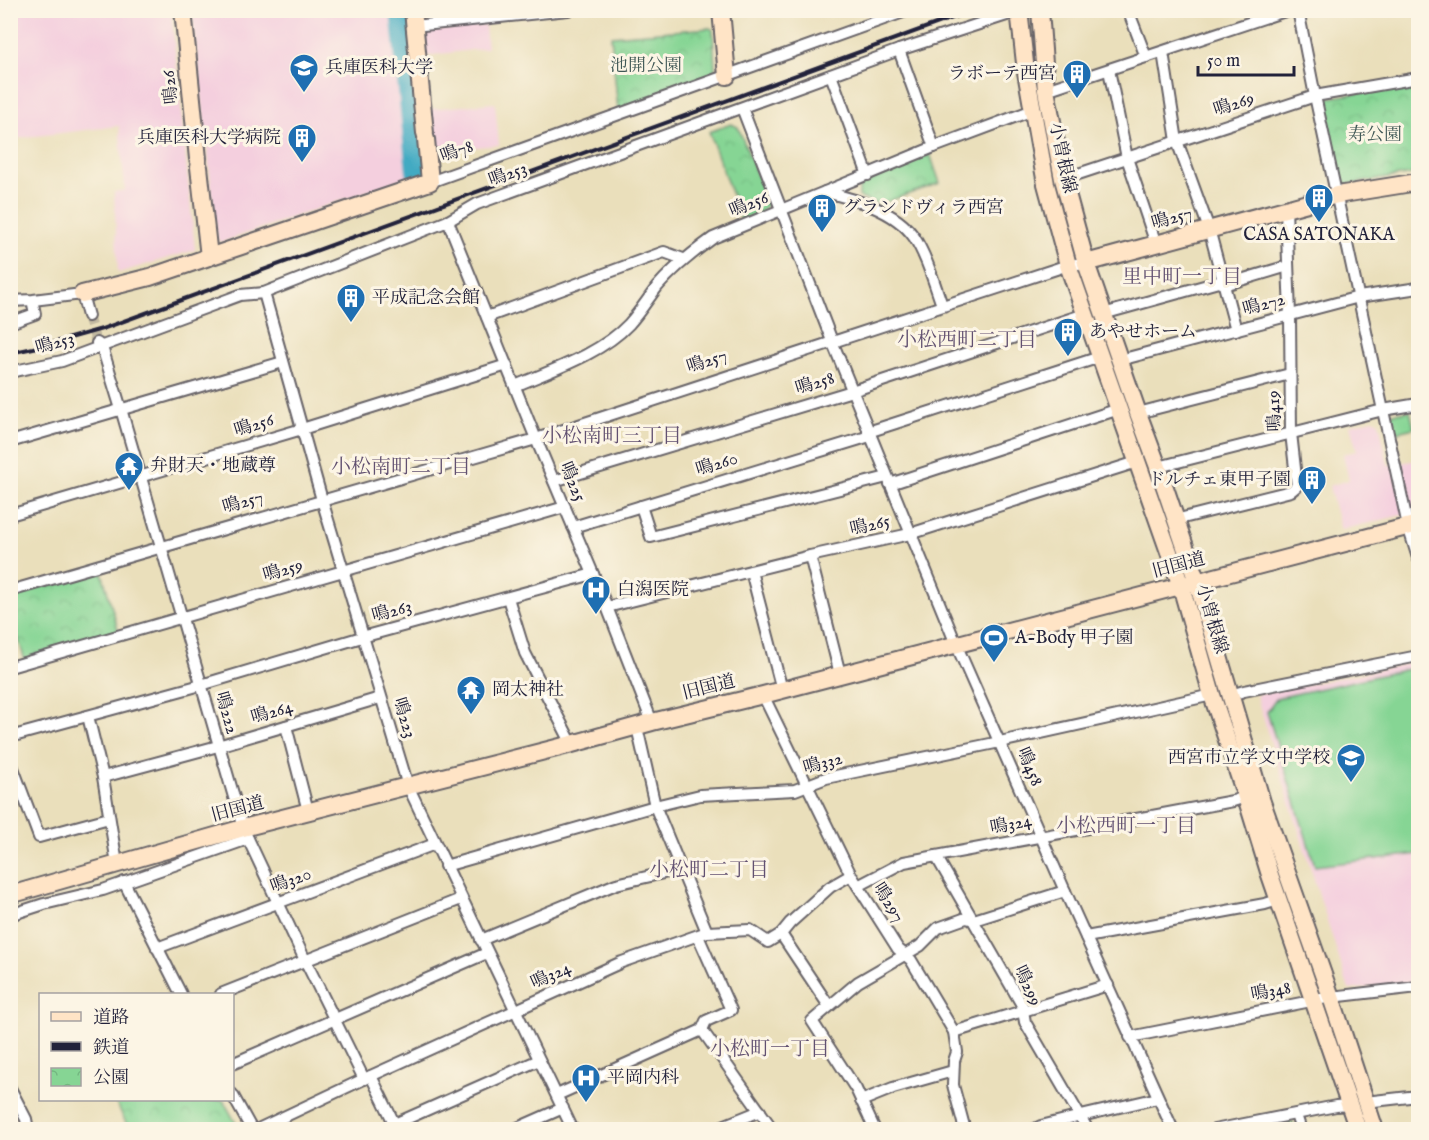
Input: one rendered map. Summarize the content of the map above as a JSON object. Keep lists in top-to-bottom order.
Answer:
{
  "streets": {
    "street": [
      "鳴26",
      "鳴269",
      "鳴78",
      "小曽根線",
      "鳴253",
      "鳴256",
      "鳴257",
      "鳴272",
      "鳴258",
      "鳴419",
      "鳴260",
      "鳴225",
      "鳴265",
      "旧国道",
      "鳴259",
      "鳴263",
      "鳴222",
      "鳴264",
      "鳴223",
      "鳴332",
      "鳴458",
      "鳴324",
      "鳴320",
      "鳴297",
      "鳴299",
      "鳴348"
    ]
  },
  "crossings": [
    ["鳴26", "鳴78"],
    ["鳴269", "小曽根線"],
    ["小曽根線", "鳴253"],
    ["小曽根線", "鳴256"],
    ["小曽根線", "鳴257"],
    ["小曽根線", "鳴272"],
    ["小曽根線", "鳴258"],
    ["小曽根線", "鳴419"],
    ["小曽根線", "鳴260"],
    ["小曽根線", "鳴265"],
    ["小曽根線", "旧国道"],
    ["小曽根線", "鳴332"],
    ["小曽根線", "鳴324"],
    ["小曽根線", "鳴348"],
    ["鳴253", "鳴225"],
    ["鳴253", "鳴222"],
    ["鳴253", "鳴223"],
    ["鳴256", "鳴225"],
    ["鳴256", "鳴222"],
    ["鳴256", "鳴223"],
    ["鳴257", "鳴419"],
    ["鳴257", "鳴225"],
    ["鳴257", "鳴222"],
    ["鳴257", "鳴223"],
    ["鳴257", "鳴458"],
    ["鳴272", "鳴419"],
    ["鳴258", "鳴225"],
    ["鳴258", "鳴458"],
    ["鳴260", "鳴225"],
    ["鳴260", "鳴458"],
    ["鳴225", "鳴265"],
    ["鳴225", "旧国道"],
    ["鳴225", "鳴259"],
    ["鳴225", "鳴263"],
    ["鳴225", "鳴332"],
    ["鳴225", "鳴324"],
    ["鳴265", "鳴458"],
    ["旧国道", "鳴222"],
    ["旧国道", "鳴223"],
    ["旧国道", "鳴458"],
    ["旧国道", "鳴297"],
    ["鳴259", "鳴222"],
    ["鳴259", "鳴223"],
    ["鳴263", "鳴222"],
    ["鳴263", "鳴223"],
    ["鳴222", "鳴264"],
    ["鳴222", "鳴324"],
    ["鳴222", "鳴320"],
    ["鳴264", "鳴223"],
    ["鳴223", "鳴332"],
    ["鳴223", "鳴324"],
    ["鳴223", "鳴320"],
    ["鳴332", "鳴458"],
    ["鳴332", "鳴297"],
    ["鳴458", "鳴324"],
    ["鳴324", "鳴297"],
    ["鳴324", "鳴299"]
  ],
  "districts": [
    "里中町一丁目",
    "小松西町二丁目",
    "小松南町三丁目",
    "小松南町二丁目",
    "小松西町一丁目",
    "小松町二丁目",
    "小松町一丁目"
  ],
  "parks": ["池開公園", "寿公園"],
  "places": {
    "school or university": ["兵庫医科大学", "西宮市立学文中学校"],
    "building": [
      "ラボーテ西宮",
      "兵庫医科大学病院",
      "CASA SATONAKA",
      "グランドヴィラ西宮",
      "平成記念会館",
      "あやせホーム",
      "ドルチェ東甲子園"
    ],
    "temple": ["弁財天・地蔵尊", "岡太神社"],
    "hospital": ["白潟医院", "平岡内科"],
    "sports": ["A-Body 甲子園"]
  },
  "legend": ["道路", "鉄道", "公園"],
  "scale_bar": "50 m"
}
